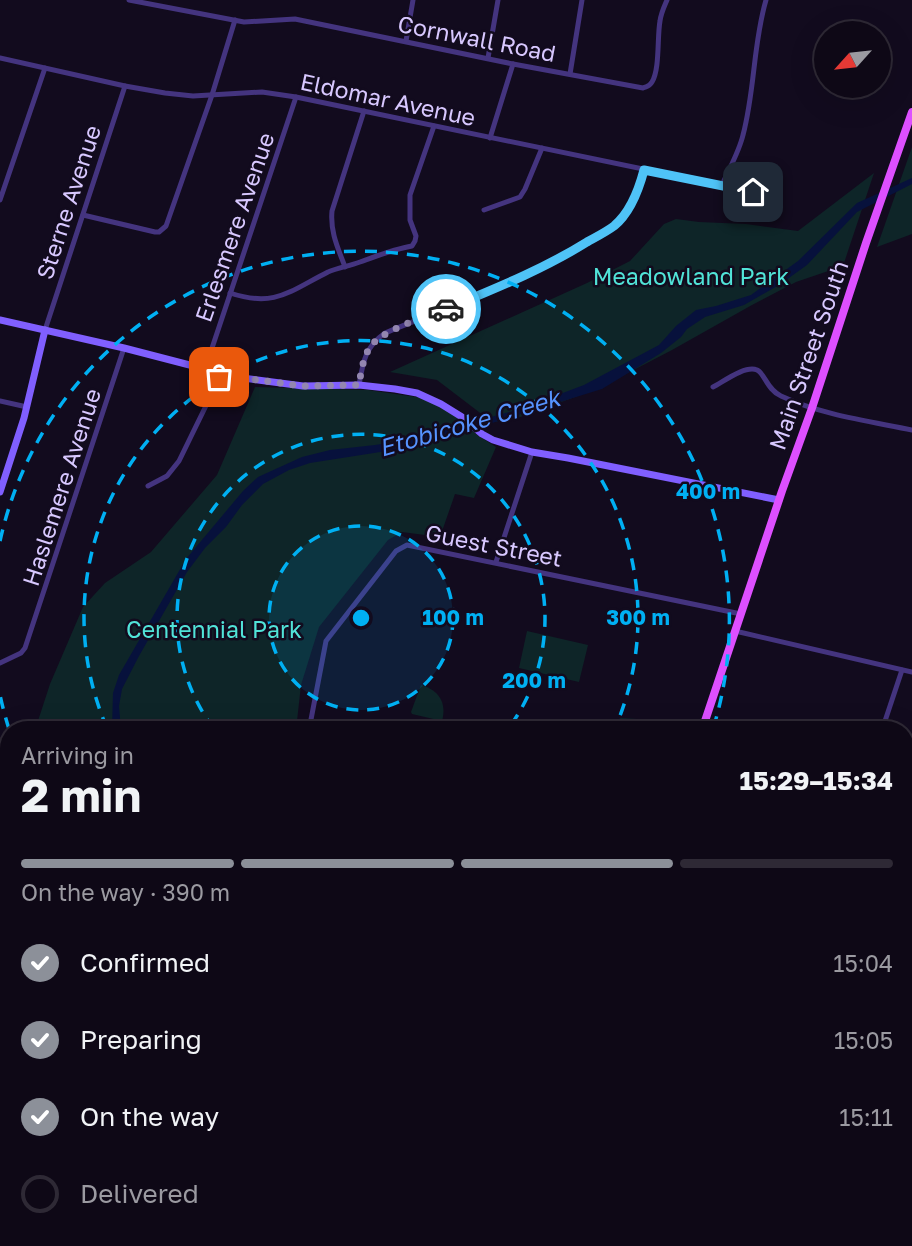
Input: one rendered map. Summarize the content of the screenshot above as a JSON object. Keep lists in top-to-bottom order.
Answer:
{
  "streets": {
    "main road": ["Main Street South"],
    "street": [
      "Cornwall Road",
      "Eldomar Avenue",
      "Sterne Avenue",
      "Erlesmere Avenue",
      "Haslemere Avenue",
      "Guest Street"
    ]
  },
  "crossings": [
    ["Eldomar Avenue", "Sterne Avenue"],
    ["Eldomar Avenue", "Erlesmere Avenue"],
    ["Main Street South", "Guest Street"]
  ],
  "water": ["Etobicoke Creek"],
  "parks": ["Meadowland Park", "Centennial Park"],
  "north": "bottom left",
  "page": {
    "heading": ["2 min", "Arriving in", "15:29–15:34"],
    "bar": "On the way · 390 m",
    "list": [
      ["Confirmed", "15:04"],
      ["Preparing", "15:05"],
      ["On the way", "15:11"],
      "Delivered"
    ]
  },
  "rings": [
    "400 m",
    "100 m",
    "300 m",
    "200 m"
  ]
}
